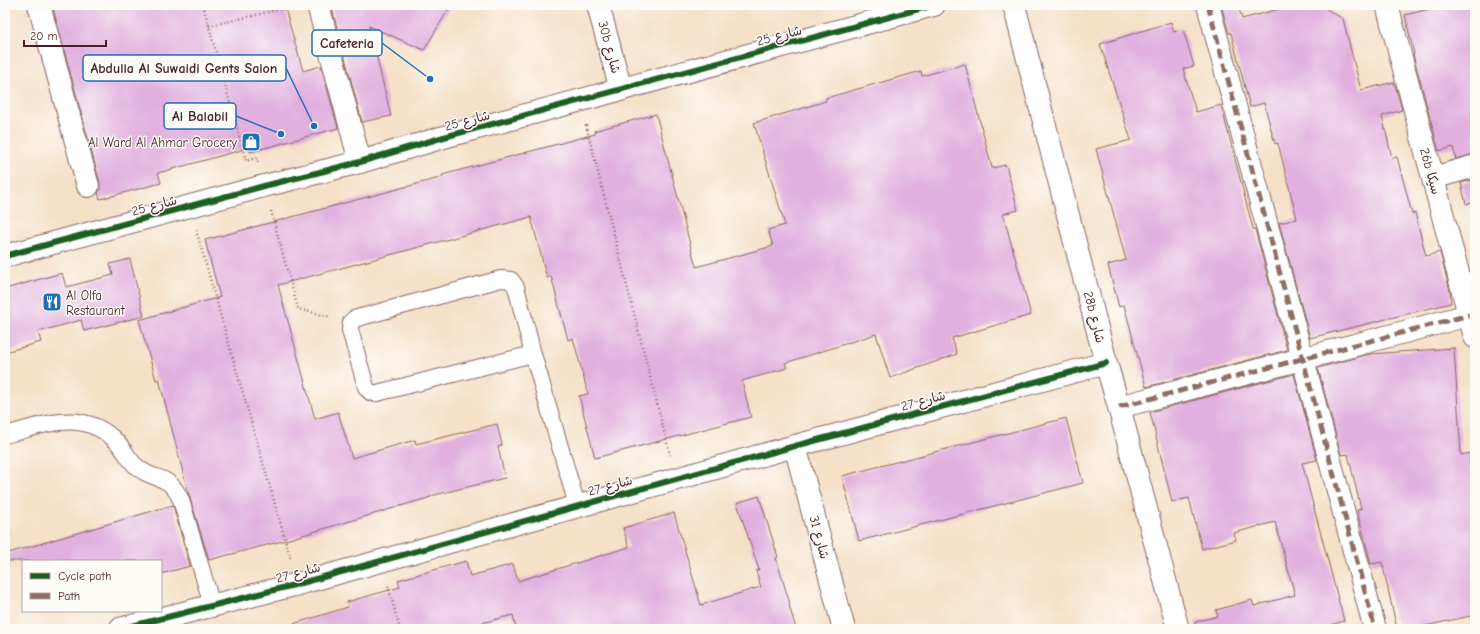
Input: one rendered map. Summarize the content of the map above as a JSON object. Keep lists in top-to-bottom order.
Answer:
{
  "streets": {
    "street": [
      "شارع 25",
      "30b شارع",
      "26b سيكا",
      "28b شارع",
      "شارع 27",
      "شارع 31"
    ]
  },
  "crossings": [
    ["شارع 25", "30b شارع"],
    ["28b شارع", "شارع 27"],
    ["شارع 27", "شارع 31"]
  ],
  "places": {
    "other": ["Cafeteria", "Abdulla Al Suwaidi Gents Salon", "Al Balabil"],
    "shop": ["Al Ward Al Ahmar Grocery"],
    "restaurant": ["Al Olfa Restaurant"]
  },
  "legend": ["Cycle path", "Path"],
  "scale_bar": "20 m"
}
